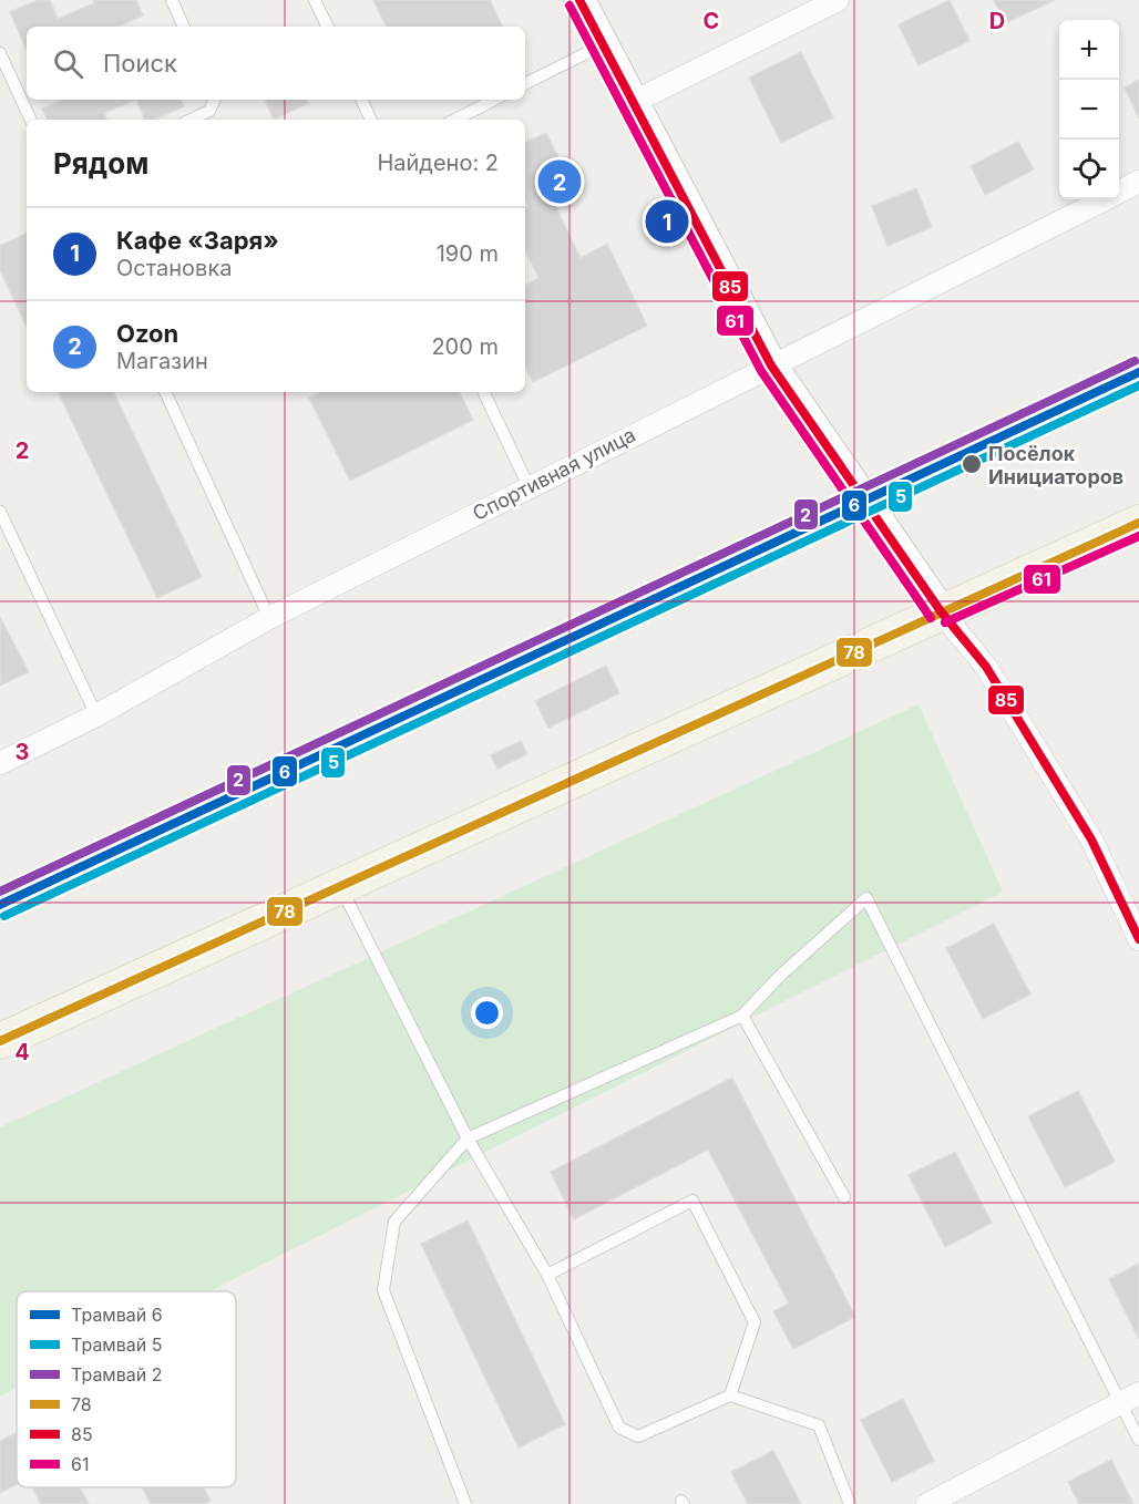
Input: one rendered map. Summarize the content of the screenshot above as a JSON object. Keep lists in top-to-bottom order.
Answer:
{
  "streets": {
    "street": ["Спортивная улица"]
  },
  "places": ["Посёлок Инициаторов"],
  "lines": [
    "transit line 85",
    "transit line 61",
    "tram line 2",
    "tram line 6",
    "tram line 5",
    "transit line 78"
  ],
  "legend": [
    "Трамвай 6",
    "Трамвай 5",
    "Трамвай 2",
    "78",
    "85",
    "61"
  ],
  "page": {
    "map_buttons": ["+", "−"],
    "search": "Поиск",
    "heading": ["Рядом", "Найдено: 2"],
    "pins": ["2", "1"],
    "list": [
      {
        "mark": "1",
        "name": "Кафе «Заря»",
        "note": "Остановка",
        "value": "190 m"
      },
      {
        "mark": "2",
        "name": "Ozon",
        "note": "Магазин",
        "value": "200 m"
      }
    ]
  },
  "grid": {
    "columns": ["C", "D"],
    "rows": ["2", "3", "4"]
  }
}
